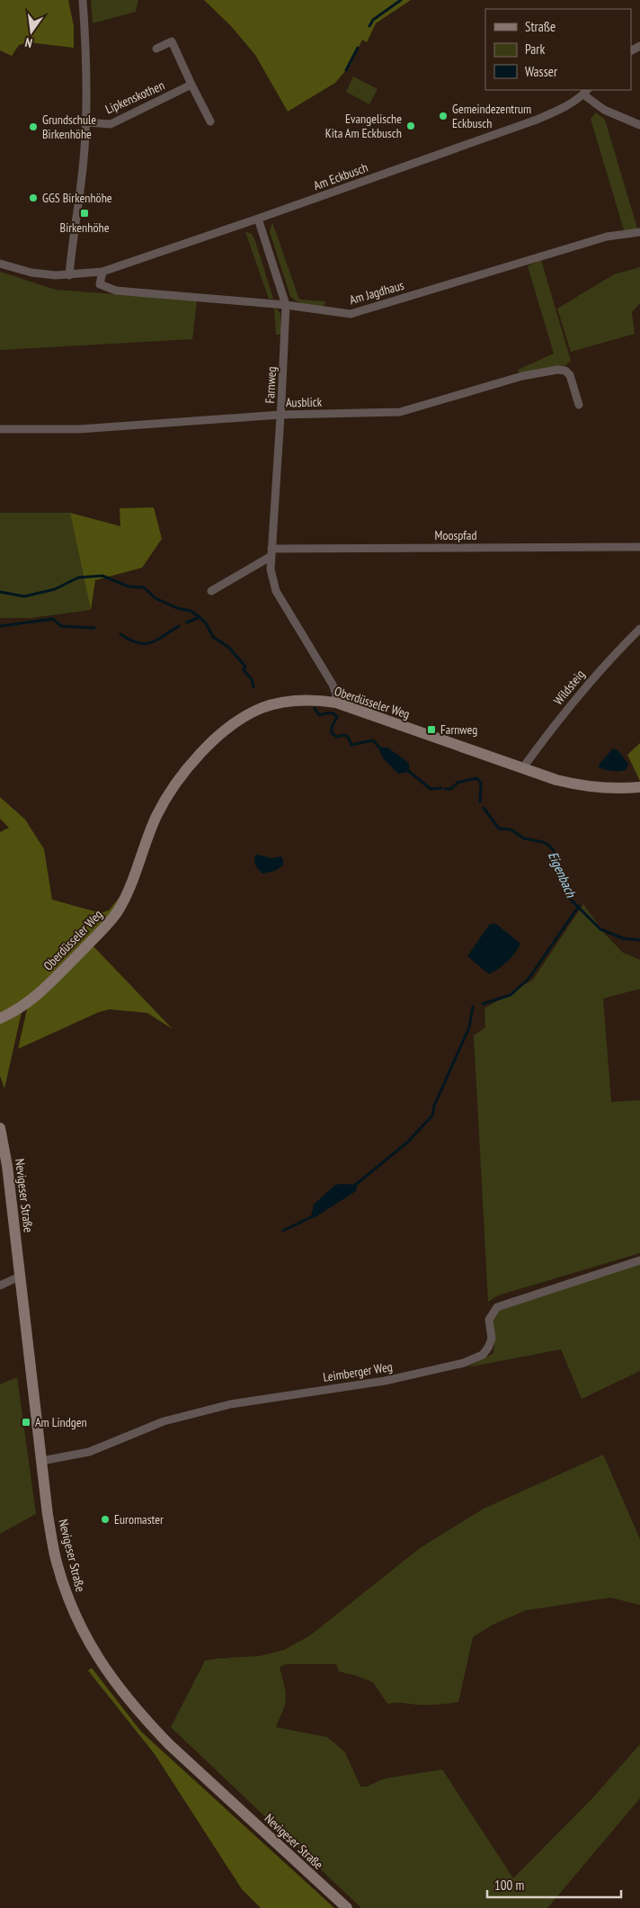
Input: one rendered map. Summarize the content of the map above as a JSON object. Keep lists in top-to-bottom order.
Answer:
{
  "streets": {
    "main road": ["Oberdüsseler Weg", "Nevigeser Straße"],
    "street": [
      "Lipkenskothen",
      "Am Eckbusch",
      "Am Jagdhaus",
      "Farnweg",
      "Ausblick",
      "Moospfad",
      "Wildsteig",
      "Leimberger Weg"
    ]
  },
  "crossings": [
    ["Am Eckbusch", "Am Jagdhaus"],
    ["Am Eckbusch", "Farnweg"],
    ["Am Jagdhaus", "Farnweg"],
    ["Farnweg", "Ausblick"],
    ["Farnweg", "Moospfad"],
    ["Farnweg", "Oberdüsseler Weg"],
    ["Wildsteig", "Oberdüsseler Weg"],
    ["Nevigeser Straße", "Leimberger Weg"]
  ],
  "water": ["Eigenbach"],
  "places": {
    "other": [
      "Gemeindezentrum Eckbusch",
      "Evangelische Kita Am Eckbusch",
      "Grundschule Birkenhöhe",
      "GGS Birkenhöhe",
      "Euromaster"
    ],
    "transit": ["Birkenhöhe", "Farnweg", "Am Lindgen"]
  },
  "legend": ["Straße", "Park", "Wasser"],
  "scale_bar": "100 m",
  "north": "bottom"
}
